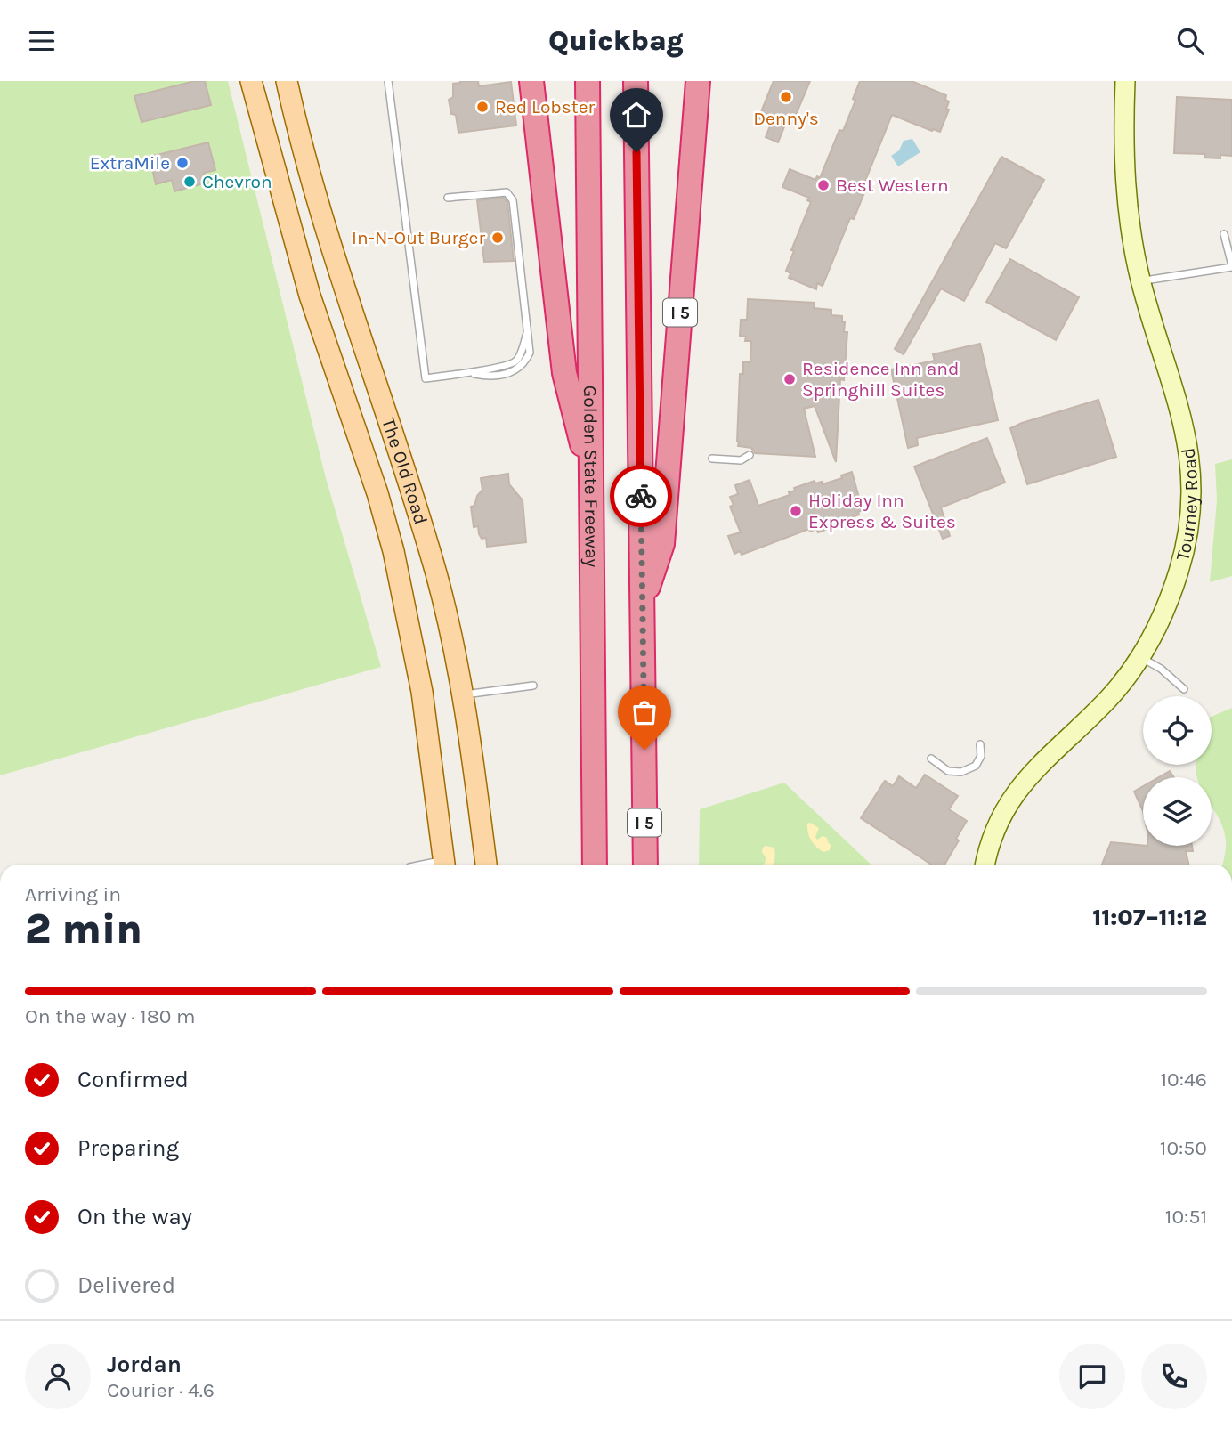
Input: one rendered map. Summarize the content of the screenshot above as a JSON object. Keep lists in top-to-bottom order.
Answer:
{
  "streets": {
    "highway": ["I 5", "Golden State Freeway"],
    "main road": ["The Old Road"],
    "street": ["Tourney Road"]
  },
  "places": [
    "Denny's",
    "Red Lobster",
    "ExtraMile",
    "Chevron",
    "Best Western",
    "In-N-Out Burger",
    "Residence Inn and Springhill Suites",
    "Holiday Inn Express & Suites"
  ],
  "page": {
    "header": "Quickbag",
    "heading": ["2 min", "Arriving in", "11:07–11:12"],
    "panel": ["Jordan", "Courier · 4.6"],
    "bar": "On the way · 180 m",
    "list": [
      ["Confirmed", "10:46"],
      ["Preparing", "10:50"],
      ["On the way", "10:51"],
      "Delivered"
    ]
  }
}
